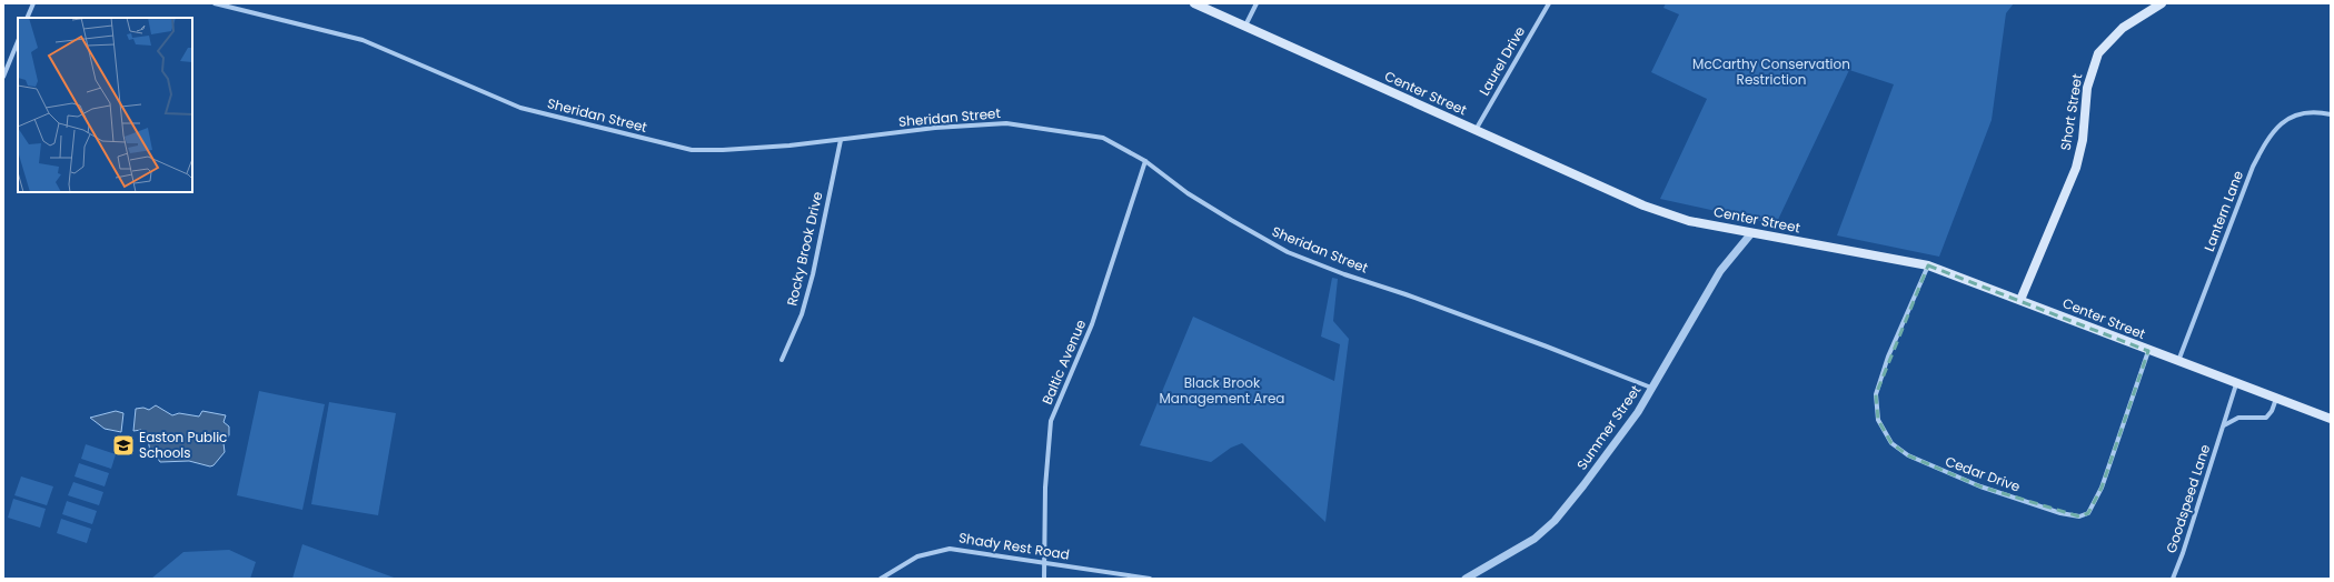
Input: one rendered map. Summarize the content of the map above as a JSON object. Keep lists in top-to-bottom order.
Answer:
{
  "streets": {
    "main road": ["Center Street", "Short Street"],
    "street": [
      "Laurel Drive",
      "Sheridan Street",
      "Lantern Lane",
      "Rocky Brook Drive",
      "Baltic Avenue",
      "Summer Street",
      "Cedar Drive",
      "Goodspeed Lane",
      "Shady Rest Road"
    ]
  },
  "crossings": [
    ["Laurel Drive", "Center Street"],
    ["Center Street", "Short Street"],
    ["Center Street", "Lantern Lane"],
    ["Center Street", "Summer Street"],
    ["Center Street", "Cedar Drive"],
    ["Center Street", "Goodspeed Lane"],
    ["Sheridan Street", "Rocky Brook Drive"],
    ["Sheridan Street", "Baltic Avenue"],
    ["Sheridan Street", "Summer Street"],
    ["Baltic Avenue", "Shady Rest Road"]
  ],
  "parks": ["McCarthy Conservation Restriction", "Black Brook Management Area"],
  "places": {
    "school or university": ["Easton Public Schools"]
  }
}
